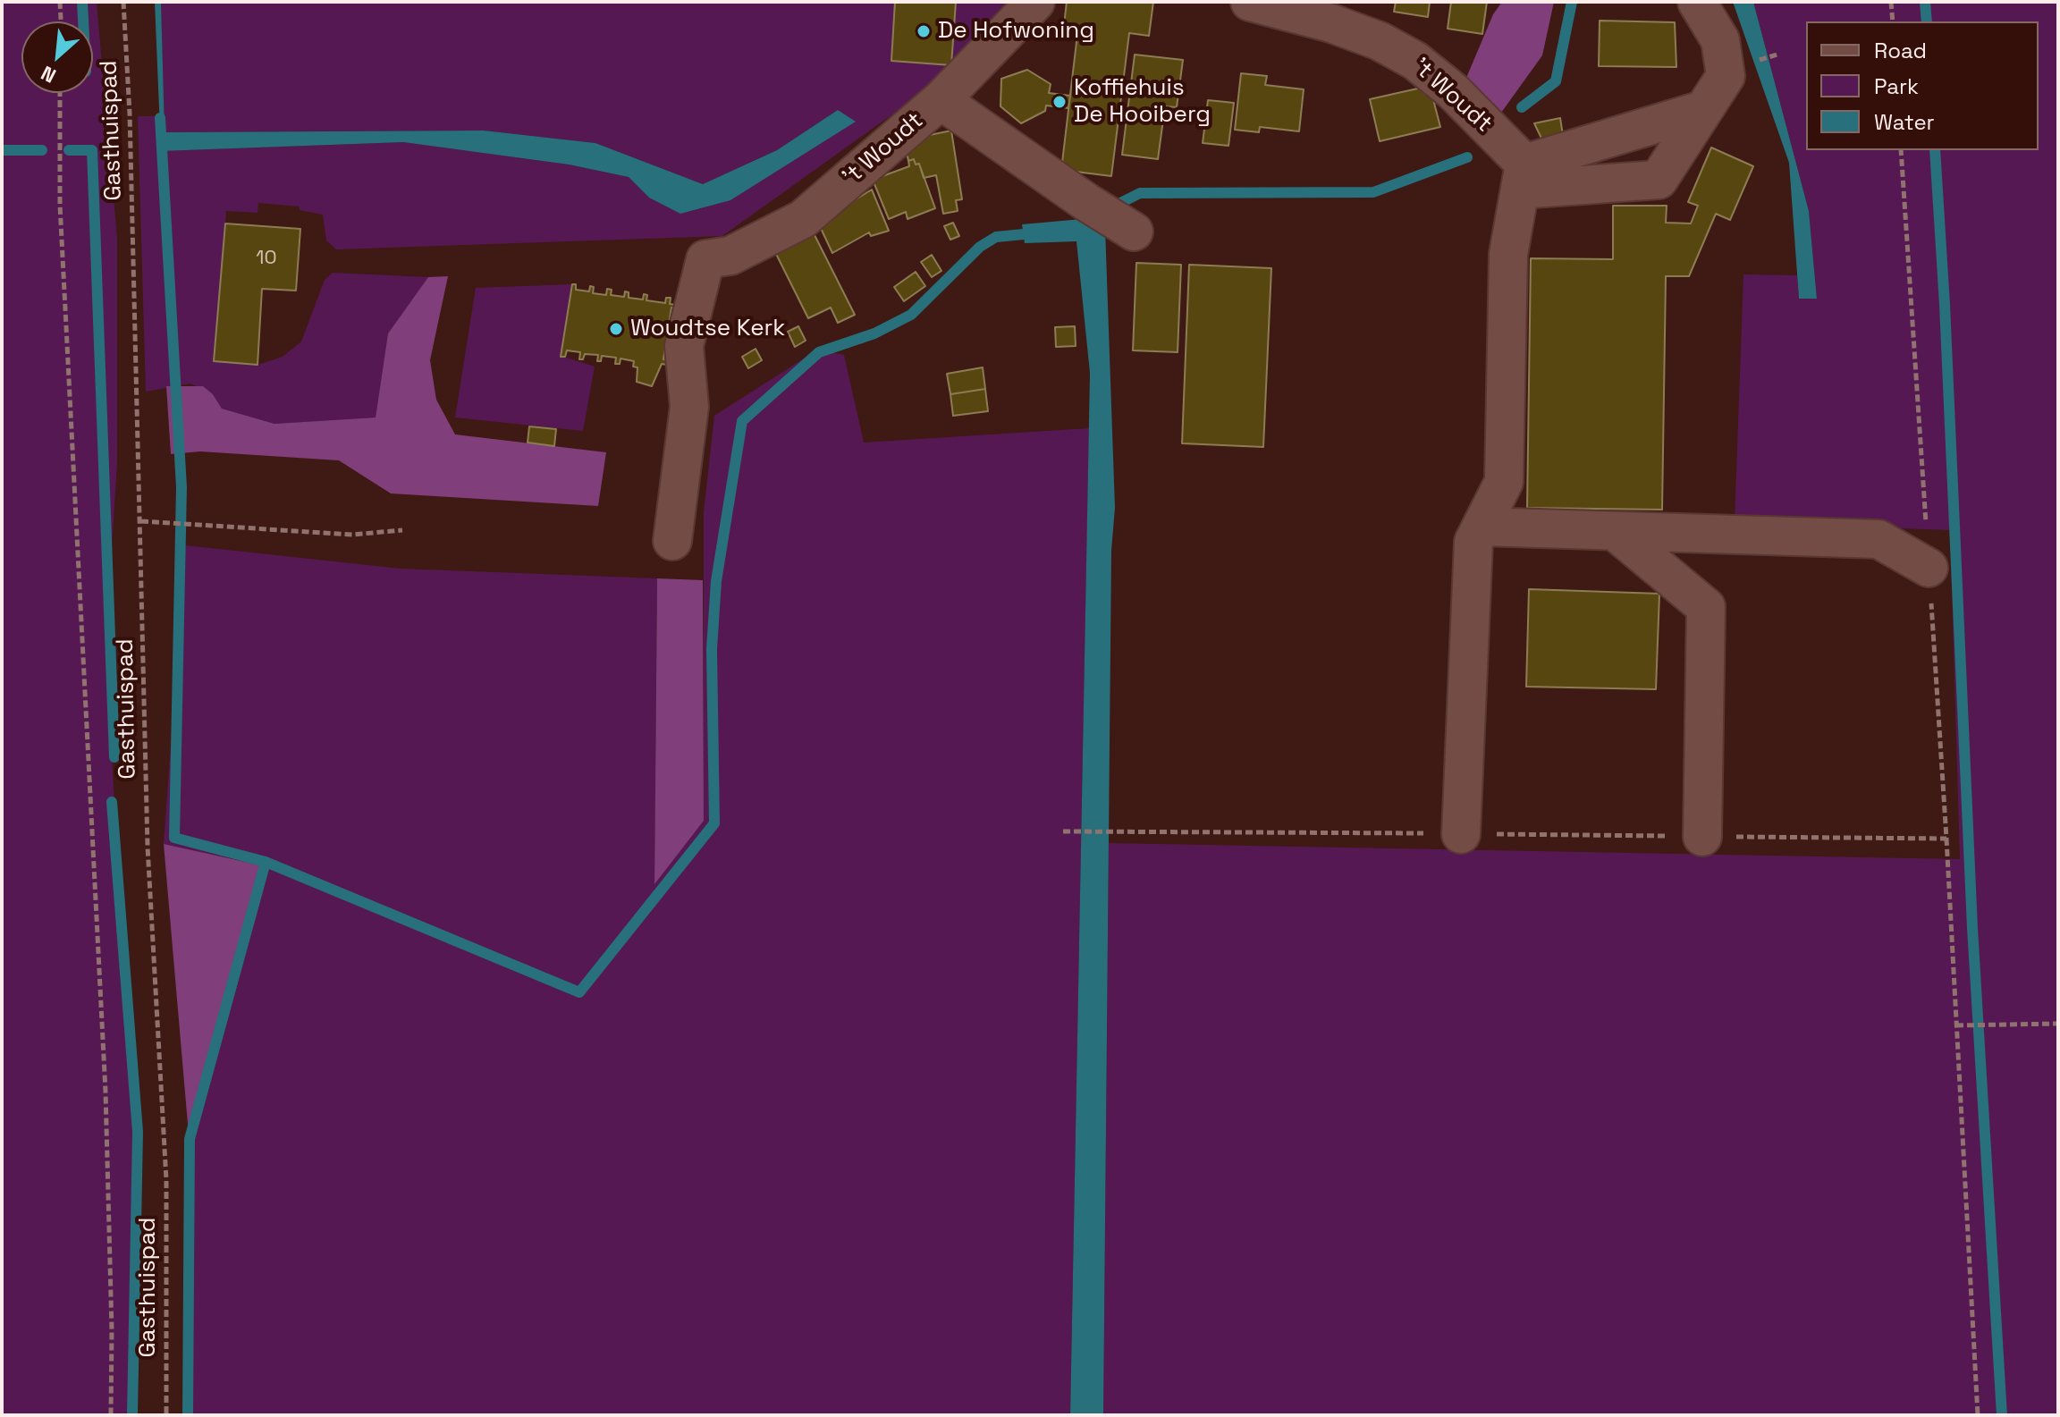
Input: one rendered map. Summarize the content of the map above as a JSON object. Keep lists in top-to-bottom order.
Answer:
{
  "streets": {
    "street": ["'t Woudt"],
    "path": ["Gasthuispad"]
  },
  "places": ["De Hofwoning", "Koffiehuis De Hooiberg", "Woudtse Kerk"],
  "house_numbers": ["10"],
  "legend": ["Road", "Park", "Water"],
  "north": "bottom left"
}
